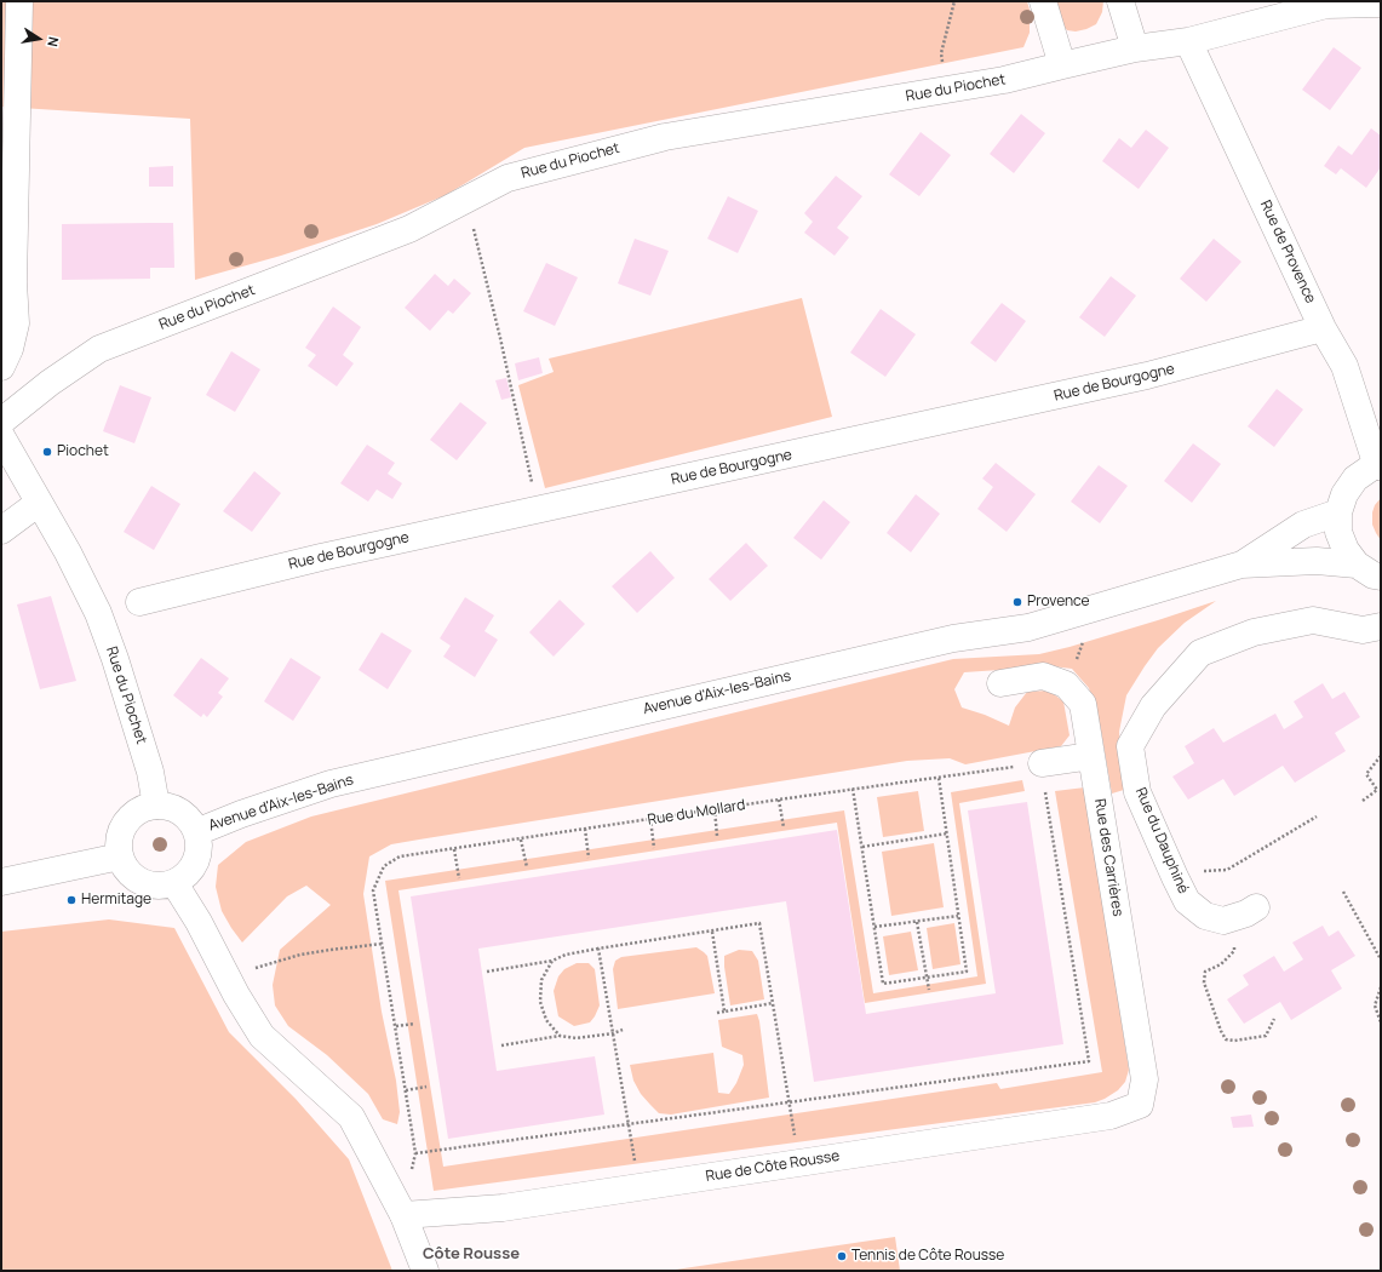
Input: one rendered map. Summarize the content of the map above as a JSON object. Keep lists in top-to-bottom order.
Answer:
{
  "streets": {
    "street": [
      "Rue du Piochet",
      "Rue de Provence",
      "Rue de Bourgogne",
      "Avenue d'Aix-les-Bains",
      "Rue du Dauphiné",
      "Rue des Carrières",
      "Rue de Côte Rousse"
    ],
    "path": ["Rue du Mollard"]
  },
  "crossings": [
    ["Rue du Piochet", "Rue de Provence"],
    ["Rue du Piochet", "Avenue d'Aix-les-Bains"],
    ["Rue de Provence", "Rue de Bourgogne"],
    ["Rue de Provence", "Avenue d'Aix-les-Bains"],
    ["Rue des Carrières", "Rue de Côte Rousse"]
  ],
  "districts": ["Côte Rousse"],
  "places": [
    "Piochet",
    "Provence",
    "Hermitage",
    "Tennis de Côte Rousse"
  ],
  "north": "right"
}
